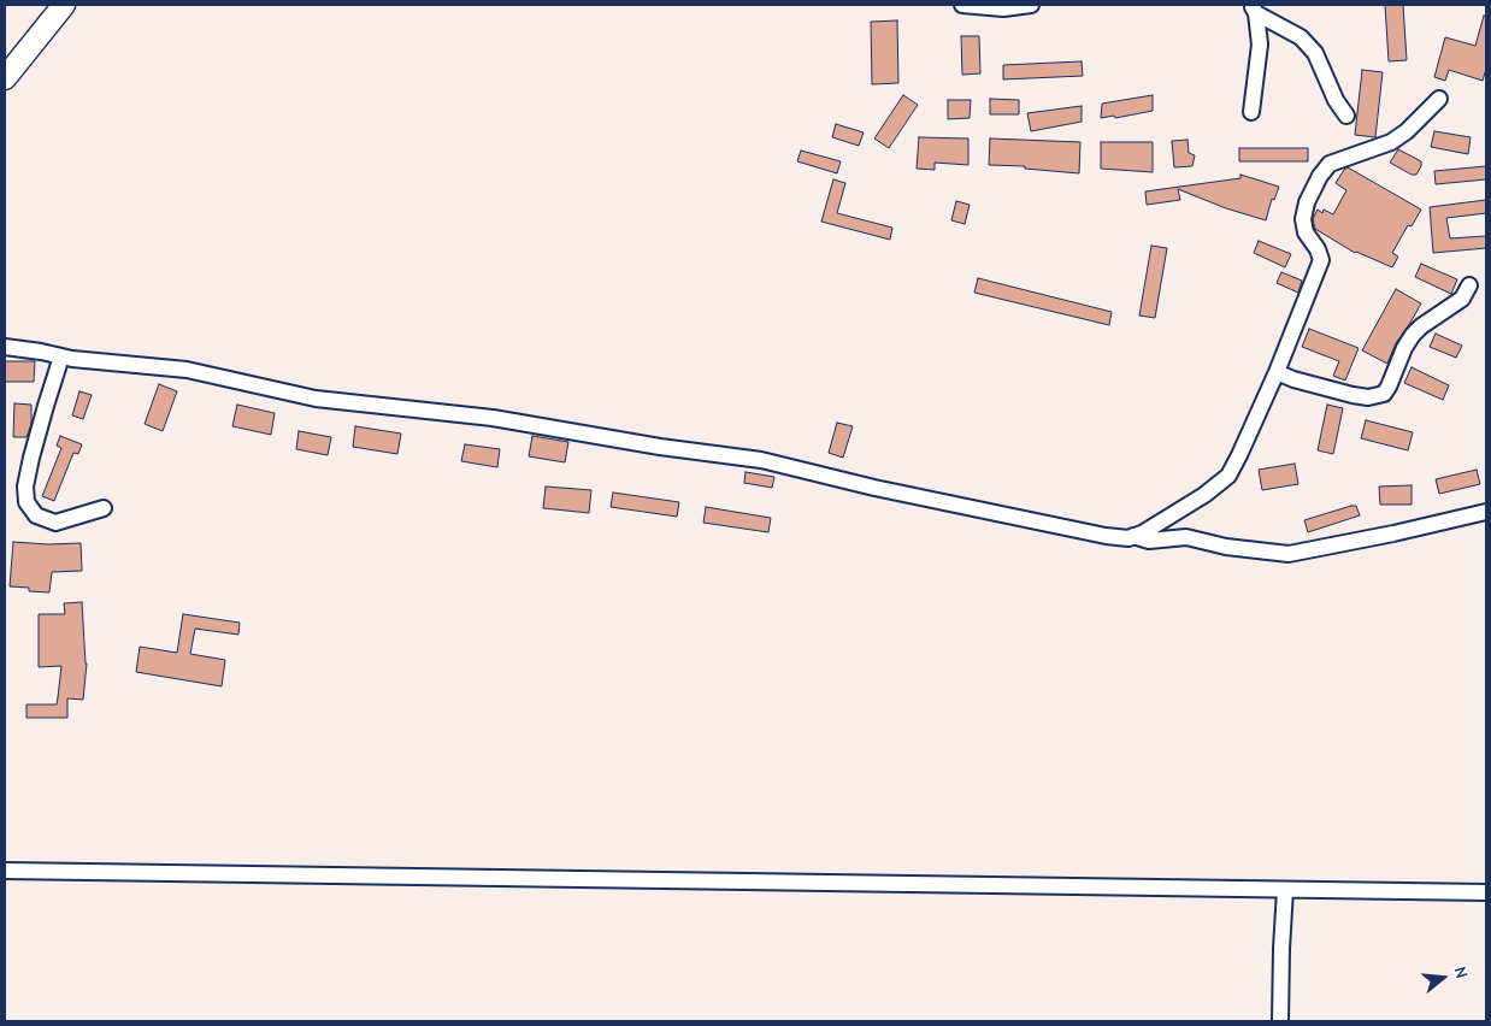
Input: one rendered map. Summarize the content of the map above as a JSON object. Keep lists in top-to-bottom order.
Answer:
{
  "north": "right"
}
